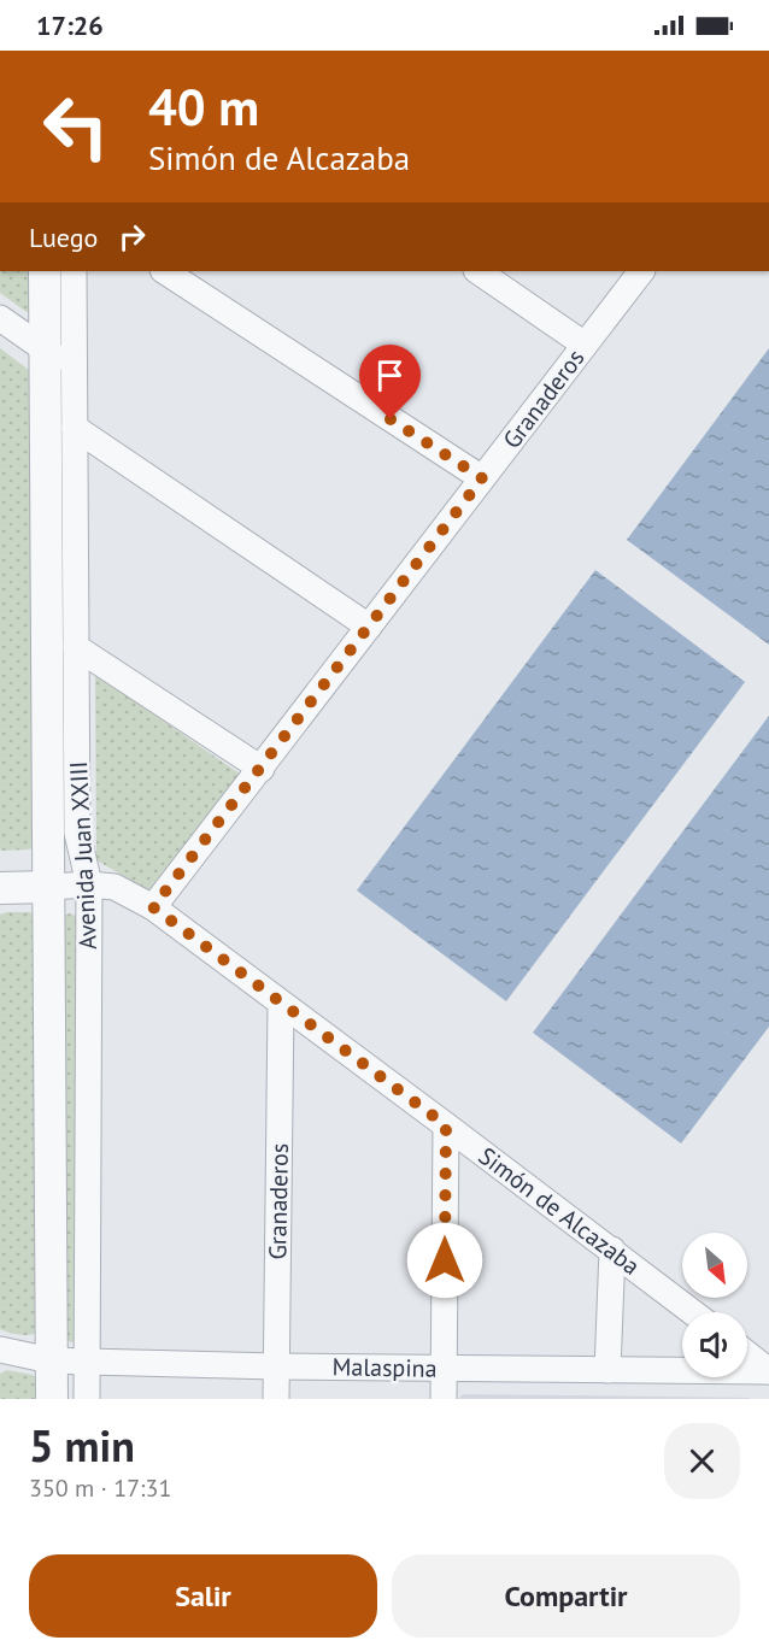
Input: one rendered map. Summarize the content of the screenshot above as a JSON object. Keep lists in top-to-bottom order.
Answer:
{
  "streets": {
    "street": [
      "Granaderos",
      "Avenida Juan XXIII",
      "Simón de Alcazaba",
      "Malaspina"
    ]
  },
  "crossings": [
    ["Granaderos", "Simón de Alcazaba"],
    ["Granaderos", "Malaspina"],
    ["Avenida Juan XXIII", "Simón de Alcazaba"],
    ["Avenida Juan XXIII", "Malaspina"]
  ],
  "north": "bottom right",
  "page": {
    "status": "17:26",
    "turn": ["40 m", "Simón de Alcazaba"],
    "then": "Luego",
    "heading": ["5 min", "350 m · 17:31"],
    "buttons": ["Salir", "Compartir"]
  }
}
